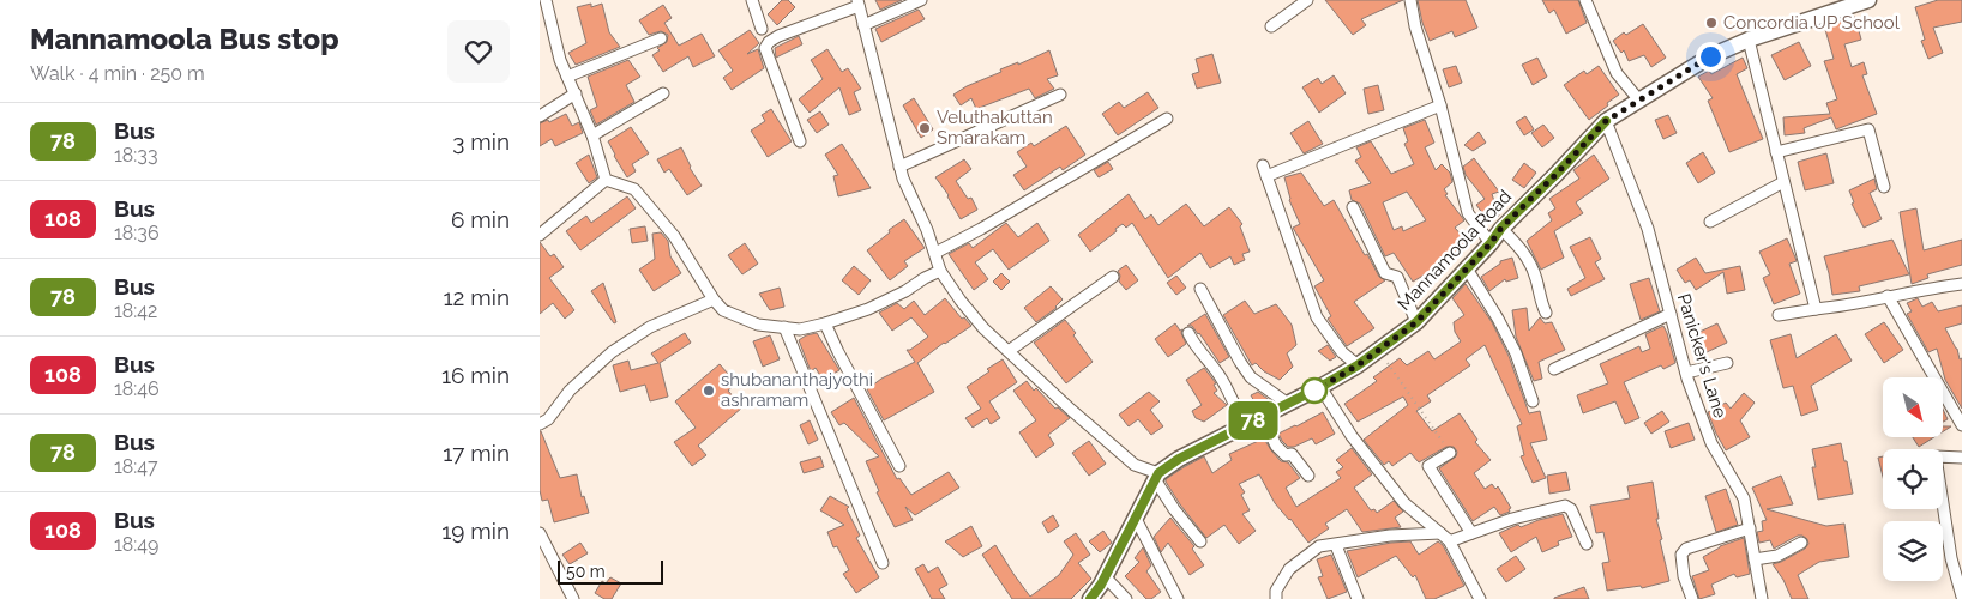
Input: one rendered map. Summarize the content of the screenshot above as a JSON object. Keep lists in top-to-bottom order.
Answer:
{
  "streets": {
    "main road": ["Mannamoola Road"],
    "street": ["Panicker's Lane"]
  },
  "crossings": [
    ["Mannamoola Road", "Panicker's Lane"]
  ],
  "places": ["Concordia UP School", "Veluthakuttan Smarakam", "shubananthajyothi ashramam"],
  "lines": ["bus line 78"],
  "scale_bar": "50 m",
  "north": "bottom right",
  "page": {
    "heading": ["Mannamoola Bus stop", "Walk · 4 min · 250 m"],
    "on_map": "78",
    "list": [
      {
        "mark": "78",
        "name": "Bus",
        "note": "18:33",
        "value": "3 min"
      },
      {
        "mark": "108",
        "name": "Bus",
        "note": "18:36",
        "value": "6 min"
      },
      {
        "mark": "78",
        "name": "Bus",
        "note": "18:42",
        "value": "12 min"
      },
      {
        "mark": "108",
        "name": "Bus",
        "note": "18:46",
        "value": "16 min"
      },
      {
        "mark": "78",
        "name": "Bus",
        "note": "18:47",
        "value": "17 min"
      },
      {
        "mark": "108",
        "name": "Bus",
        "note": "18:49",
        "value": "19 min"
      }
    ],
    "scale": "50 m"
  }
}
